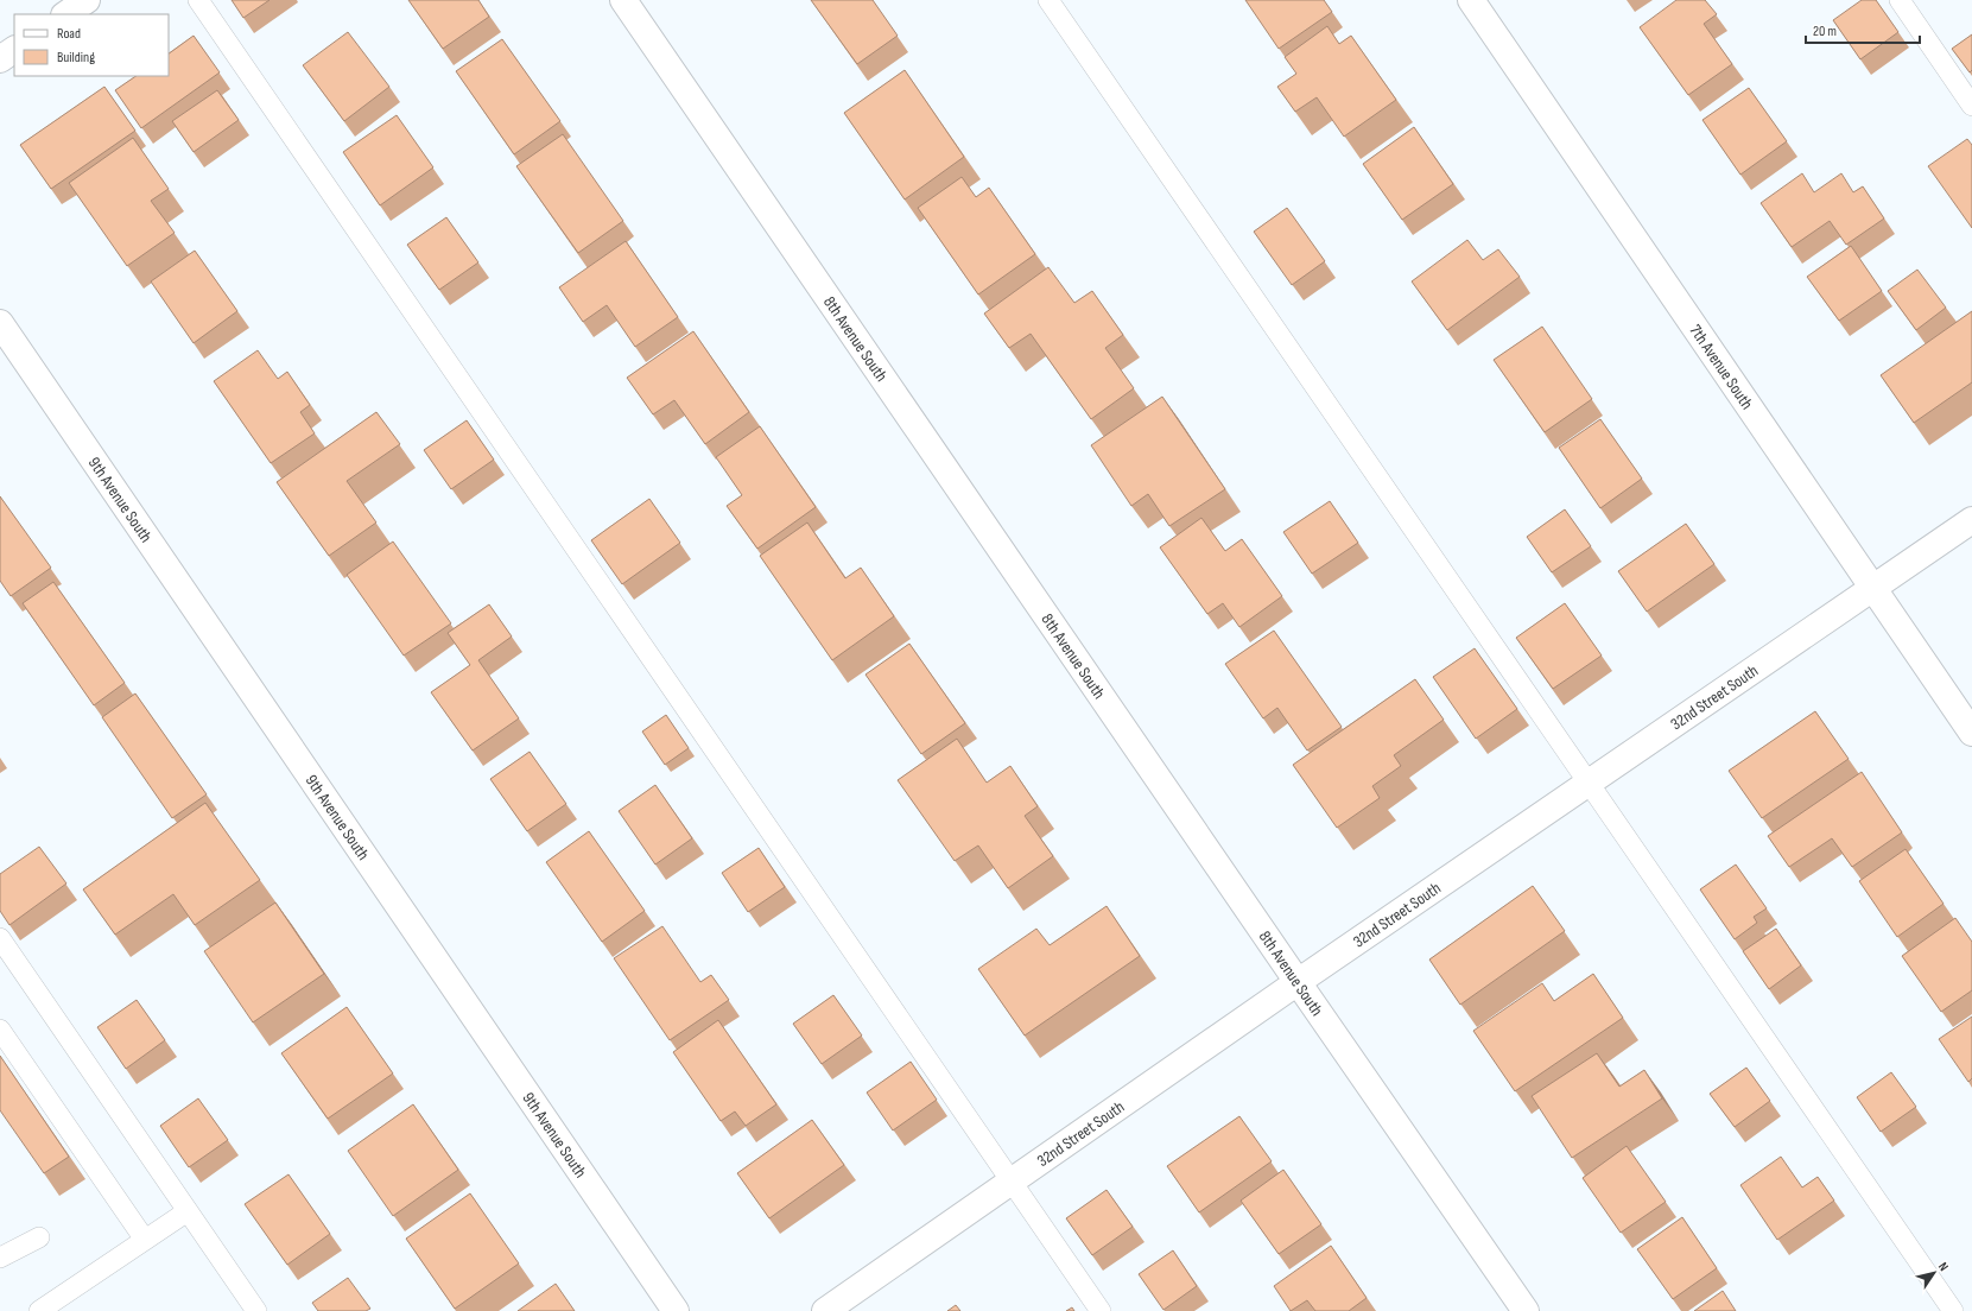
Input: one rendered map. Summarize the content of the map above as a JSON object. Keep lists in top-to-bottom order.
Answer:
{
  "streets": {
    "street": [
      "8th Avenue South",
      "7th Avenue South",
      "9th Avenue South",
      "32nd Street South"
    ]
  },
  "crossings": [
    ["8th Avenue South", "32nd Street South"],
    ["7th Avenue South", "32nd Street South"]
  ],
  "legend": ["Road", "Building"],
  "scale_bar": "20 m",
  "north": "top right"
}
